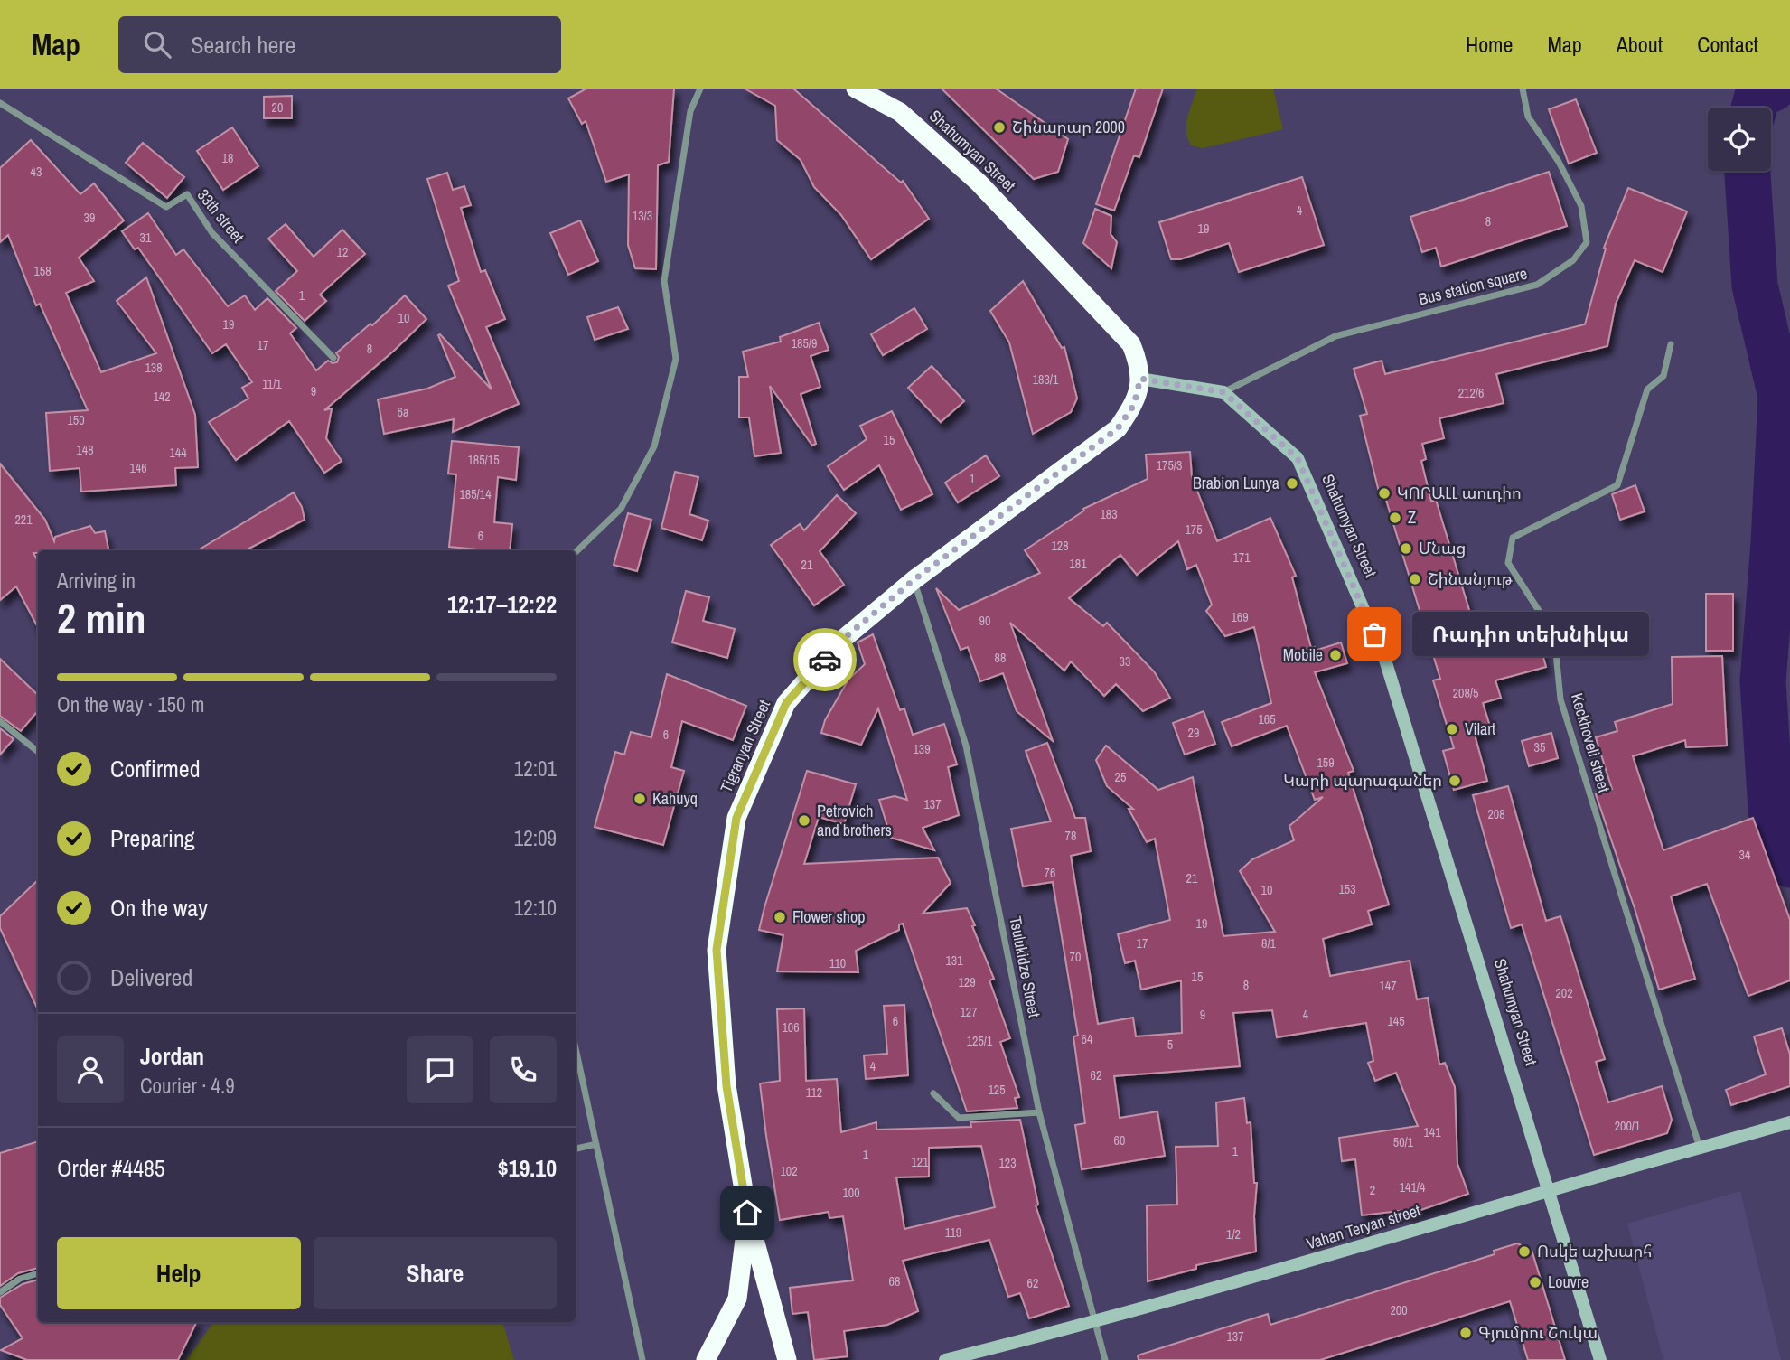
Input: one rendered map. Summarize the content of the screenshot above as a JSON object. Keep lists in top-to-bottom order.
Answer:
{
  "streets": {
    "highway": ["Shahumyan Street", "Tigranyan Street"],
    "street": [
      "33th street",
      "Bus station square",
      "Keckhoveli street",
      "Tsulukidze Street",
      "Vahan Teryan street"
    ]
  },
  "crossings": [
    ["Shahumyan Street", "Bus station square"],
    ["Shahumyan Street", "Tigranyan Street"],
    ["Shahumyan Street", "Vahan Teryan street"],
    ["Keckhoveli street", "Vahan Teryan street"],
    ["Tigranyan Street", "Tsulukidze Street"],
    ["Tsulukidze Street", "Vahan Teryan street"]
  ],
  "places": [
    "Շինարար 2000",
    "Brabion Lunya",
    "ԿՈՐԱԼԼ աուդիո",
    "Z",
    "Մնաց",
    "Շինանյութ",
    "Ռադիո տեխնիկա",
    "Mobile",
    "Vilart",
    "Կարի պարագաներ",
    "Kahuyq",
    "Petrovich and brothers",
    "Flower shop",
    "Ոսկե աշխարհ",
    "Louvre",
    "Գյումրու Շուկա"
  ],
  "house_numbers": [
    "20",
    "18",
    "43",
    "4",
    "13/3",
    "39",
    "8",
    "19",
    "31",
    "12",
    "158",
    "1",
    "10",
    "19",
    "185/9",
    "17",
    "8",
    "138",
    "183/1",
    "11/1",
    "9",
    "212/6",
    "142",
    "6a",
    "150",
    "15",
    "148",
    "144",
    "185/15",
    "175/3",
    "146",
    "1",
    "185/14",
    "183",
    "221",
    "175",
    "6",
    "128",
    "171",
    "181",
    "21",
    "169",
    "90",
    "88",
    "33",
    "208/5",
    "165",
    "29",
    "6",
    "35",
    "139",
    "159",
    "25",
    "137",
    "208",
    "78",
    "34",
    "76",
    "21",
    "153",
    "10",
    "19",
    "17",
    "8/1",
    "70",
    "131",
    "110",
    "15",
    "129",
    "8",
    "147",
    "202",
    "127",
    "9",
    "4",
    "6",
    "145",
    "106",
    "64",
    "125/1",
    "5",
    "4",
    "62",
    "125",
    "112",
    "200/1",
    "141",
    "60",
    "50/1",
    "1",
    "1",
    "121",
    "123",
    "102",
    "141/4",
    "2",
    "100",
    "119",
    "1/2",
    "68",
    "62",
    "200",
    "137"
  ],
  "page": {
    "header": "Map",
    "search": "Search here",
    "nav": [
      "Home",
      "Map",
      "About",
      "Contact"
    ],
    "heading": ["2 min", "Arriving in", "12:17–12:22"],
    "panel": [
      "Jordan",
      "Courier · 4.9",
      "Order #4485",
      "$19.10"
    ],
    "bubble": "Ռադիո տեխնիկա",
    "bar": "On the way · 150 m",
    "list": [
      ["Confirmed", "12:01"],
      ["Preparing", "12:09"],
      ["On the way", "12:10"],
      "Delivered"
    ],
    "buttons": ["Help", "Share"]
  }
}
